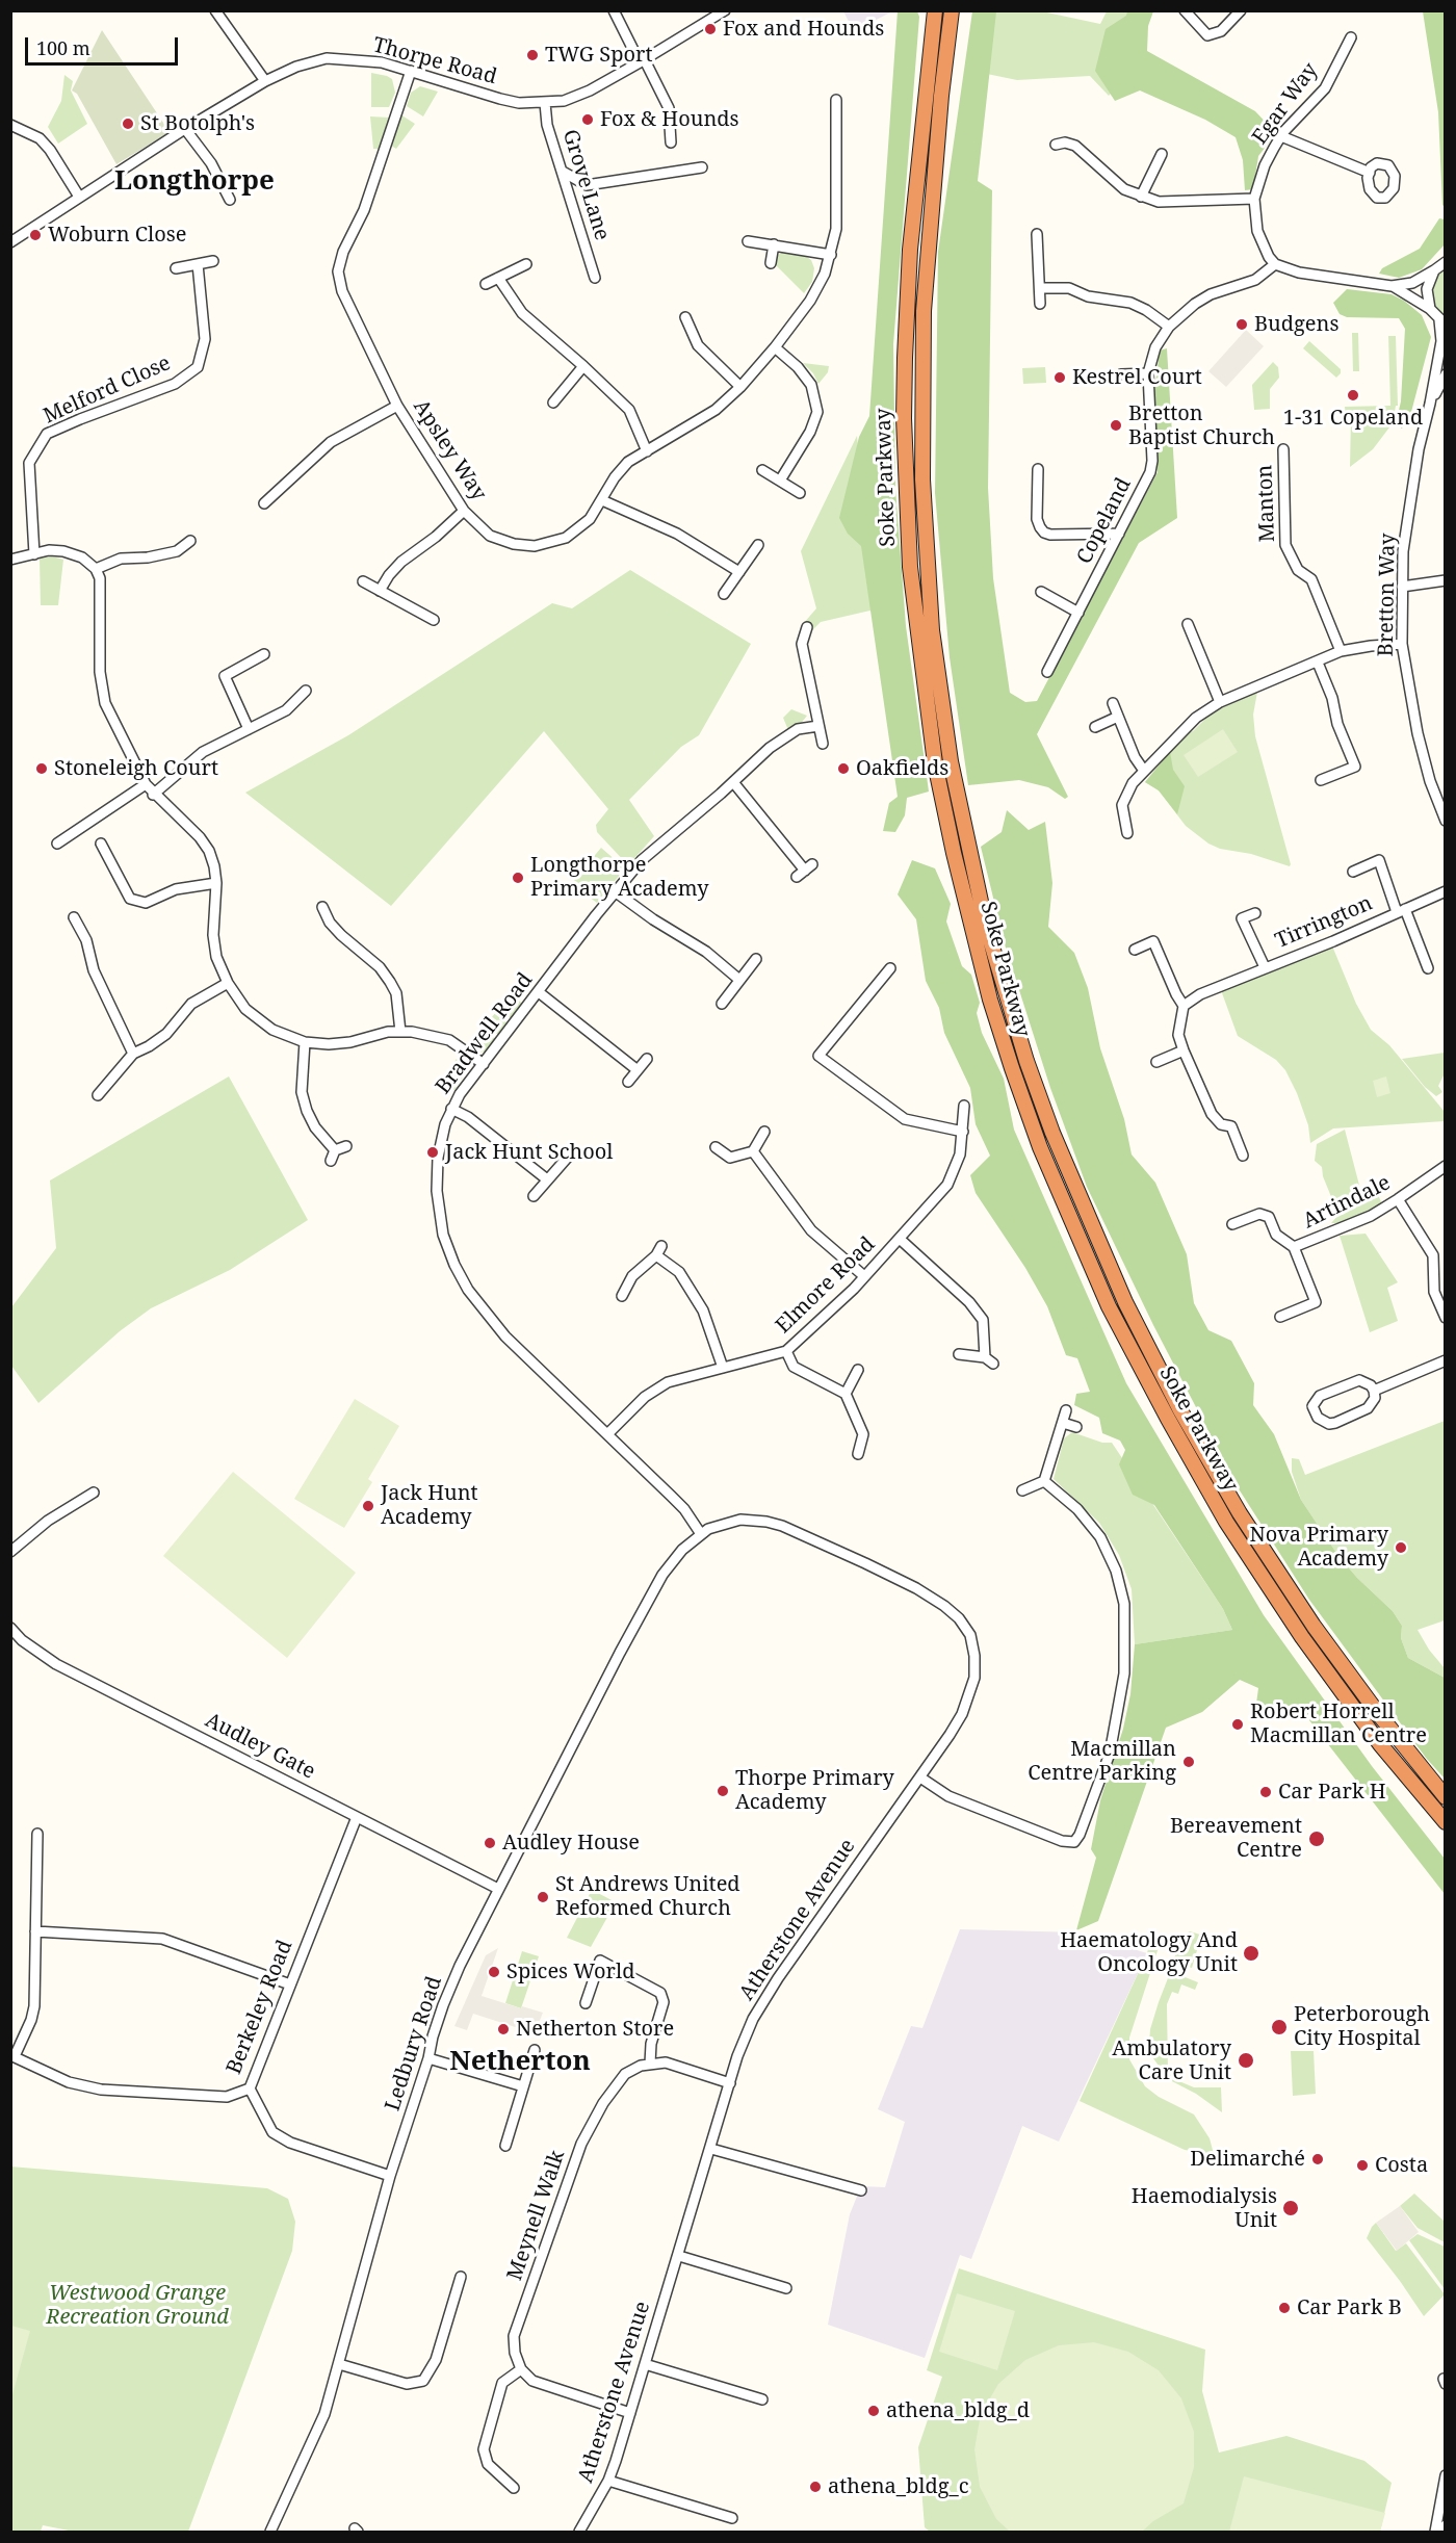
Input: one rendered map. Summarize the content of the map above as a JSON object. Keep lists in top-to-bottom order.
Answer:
{
  "streets": {
    "highway": ["Soke Parkway"],
    "street": [
      "Thorpe Road",
      "Egar Way",
      "Grove Lane",
      "Melford Close",
      "Apsley Way",
      "Manton",
      "Copeland",
      "Bretton Way",
      "Tirrington",
      "Bradwell Road",
      "Artindale",
      "Elmore Road",
      "Audley Gate",
      "Atherstone Avenue",
      "Berkeley Road",
      "Ledbury Road",
      "Meynell Walk"
    ]
  },
  "crossings": [
    ["Thorpe Road", "Grove Lane"],
    ["Thorpe Road", "Apsley Way"],
    ["Egar Way", "Copeland"],
    ["Bradwell Road", "Elmore Road"],
    ["Bradwell Road", "Atherstone Avenue"],
    ["Bradwell Road", "Ledbury Road"],
    ["Audley Gate", "Berkeley Road"],
    ["Audley Gate", "Ledbury Road"],
    ["Atherstone Avenue", "Ledbury Road"]
  ],
  "districts": ["Longthorpe", "Netherton"],
  "parks": ["Westwood Grange Recreation Ground"],
  "places": [
    "Fox and Hounds",
    "TWG Sport",
    "Fox & Hounds",
    "St Botolph's",
    "Woburn Close",
    "Budgens",
    "Kestrel Court",
    "1-31 Copeland",
    "Bretton Baptist Church",
    "Stoneleigh Court",
    "Oakfields",
    "Longthorpe Primary Academy",
    "Jack Hunt School",
    "Jack Hunt Academy",
    "Nova Primary Academy",
    "Robert Horrell Macmillan Centre",
    "Macmillan Centre Parking",
    "Thorpe Primary Academy",
    "Car Park H",
    "Bereavement Centre",
    "Audley House",
    "St Andrews United Reformed Church",
    "Haematology And Oncology Unit",
    "Spices World",
    "Peterborough City Hospital",
    "Netherton Store",
    "Ambulatory Care Unit",
    "Delimarché",
    "Costa",
    "Haemodialysis Unit",
    "Car Park B",
    "athena_bldg_d",
    "athena_bldg_c"
  ],
  "scale_bar": "100 m"
}
